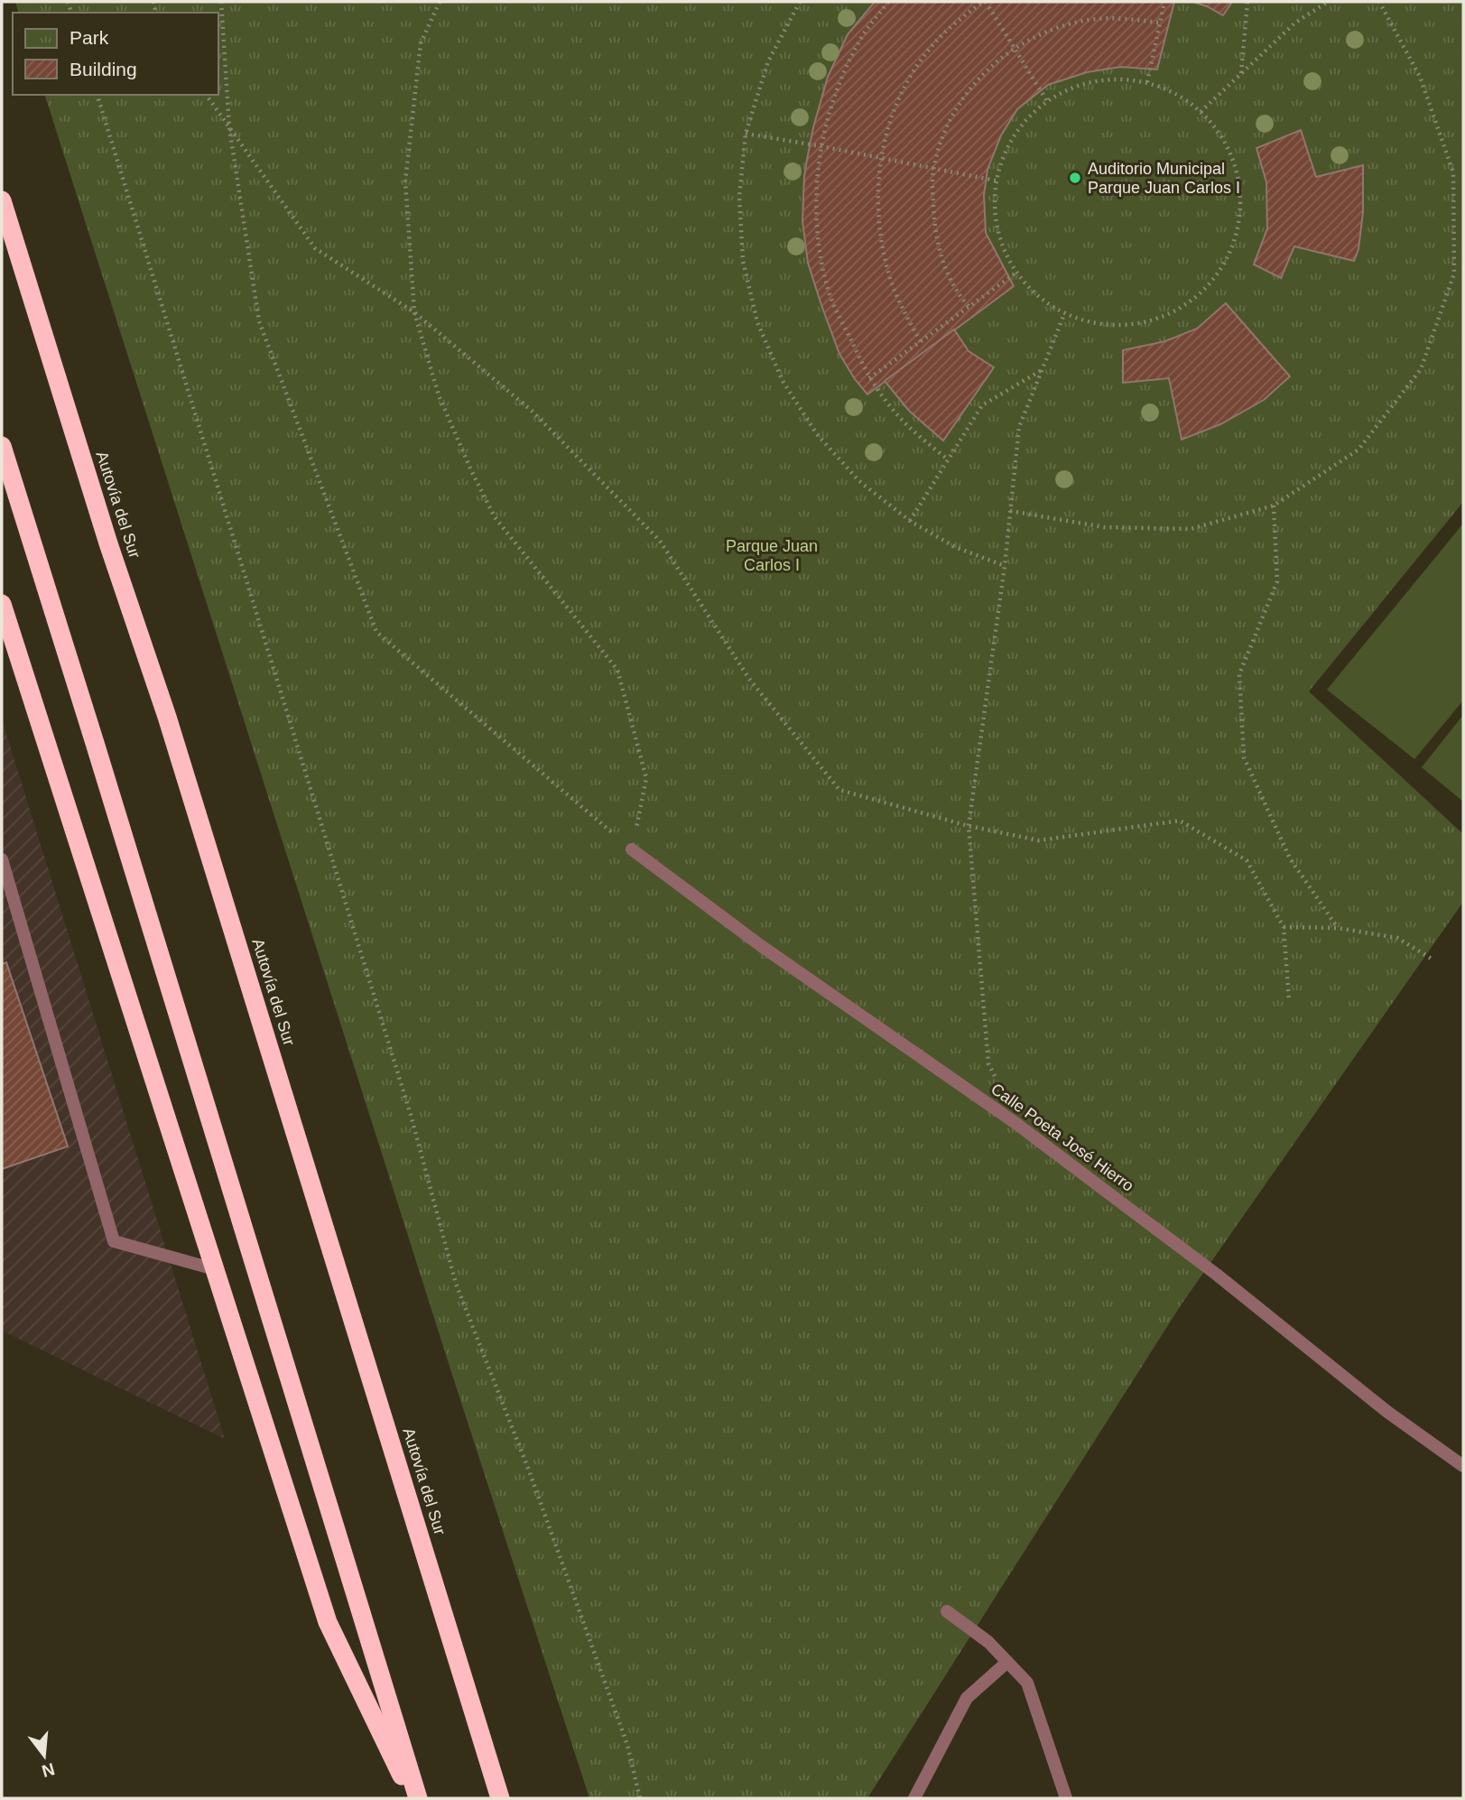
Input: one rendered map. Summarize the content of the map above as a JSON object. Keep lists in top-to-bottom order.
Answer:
{
  "streets": {
    "highway": ["Autovía del Sur"],
    "lane": ["Calle Poeta José Hierro"]
  },
  "parks": ["Parque Juan Carlos I"],
  "places": ["Auditorio Municipal Parque Juan Carlos I"],
  "legend": ["Park", "Building"],
  "north": "bottom"
}
